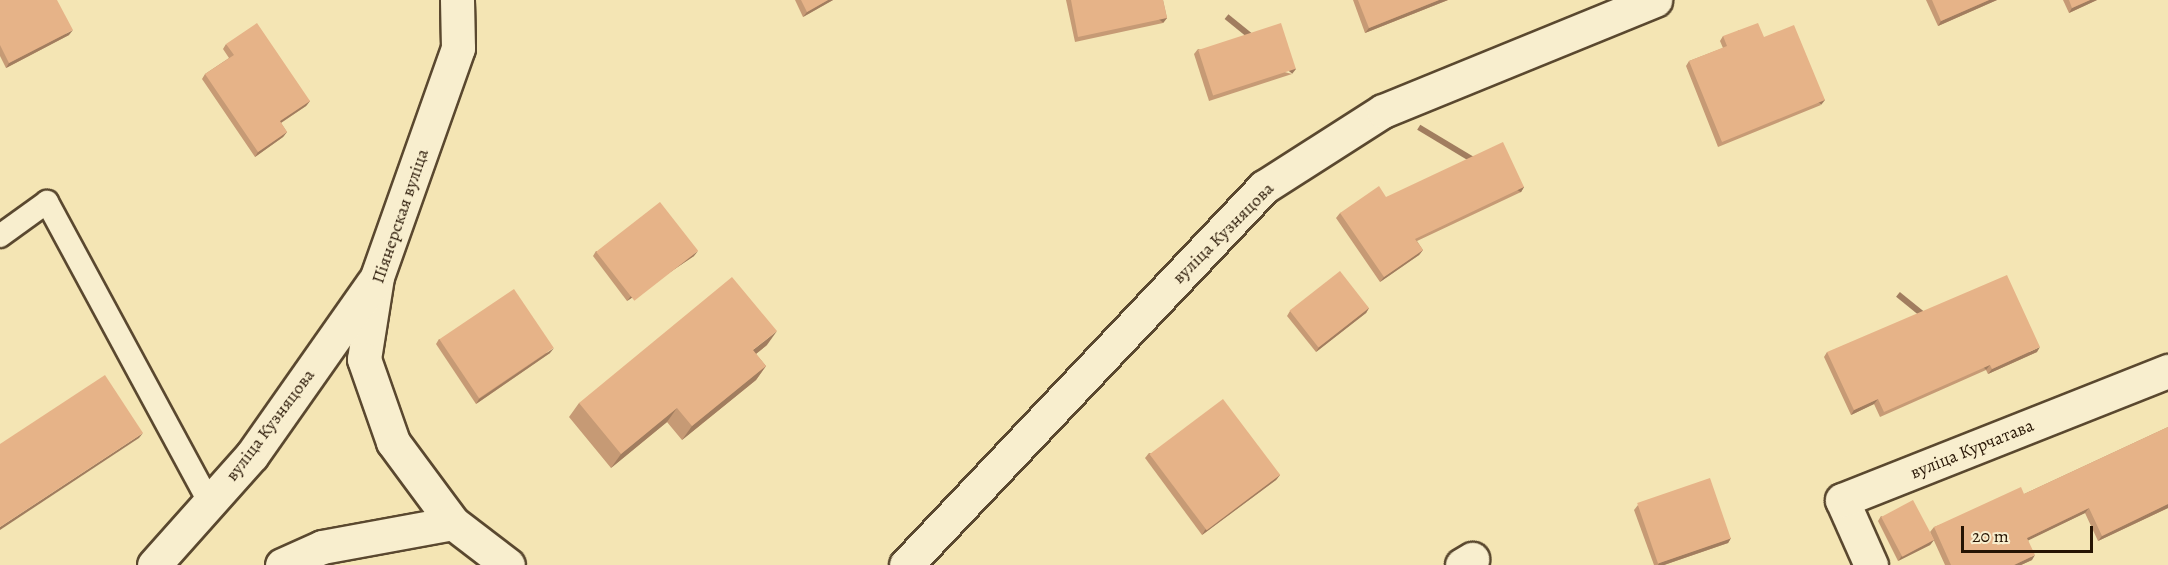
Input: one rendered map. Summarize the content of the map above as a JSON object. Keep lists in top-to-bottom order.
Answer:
{
  "streets": {
    "street": ["Піянерская вуліца", "вуліца Кузняцова", "вуліца Курчатава"]
  },
  "crossings": [
    ["Піянерская вуліца", "вуліца Кузняцова"]
  ],
  "scale_bar": "20 m"
}
